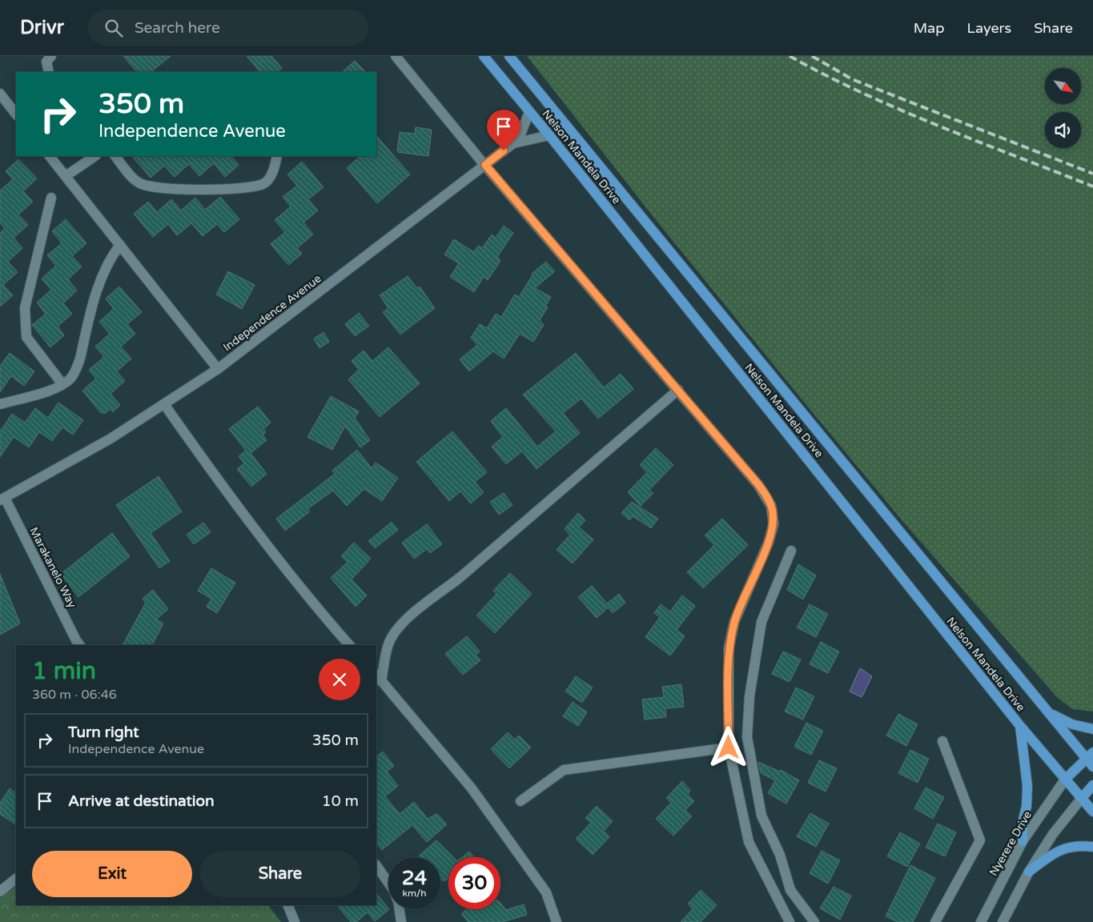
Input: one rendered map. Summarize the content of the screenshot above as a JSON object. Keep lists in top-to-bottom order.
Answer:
{
  "streets": {
    "main road": ["Nelson Mandela Drive"],
    "street": ["Independence Avenue", "Marakanelo Way", "Nyerere Drive"]
  },
  "crossings": [
    ["Nelson Mandela Drive", "Independence Avenue"],
    ["Nelson Mandela Drive", "Nyerere Drive"],
    ["Independence Avenue", "Marakanelo Way"]
  ],
  "north": "bottom right",
  "page": {
    "header": "Drivr",
    "search": "Search here",
    "nav": ["Map", "Layers", "Share"],
    "turn": ["350 m", "Independence Avenue"],
    "heading": ["1 min", "360 m · 06:46"],
    "list": [
      {
        "name": "Turn right",
        "note": "Independence Avenue",
        "value": "350 m"
      },
      {
        "name": "Arrive at destination",
        "value": "10 m"
      }
    ],
    "buttons": ["Exit", "Share"],
    "speed": "24 km/h",
    "limit": "30"
  }
}
